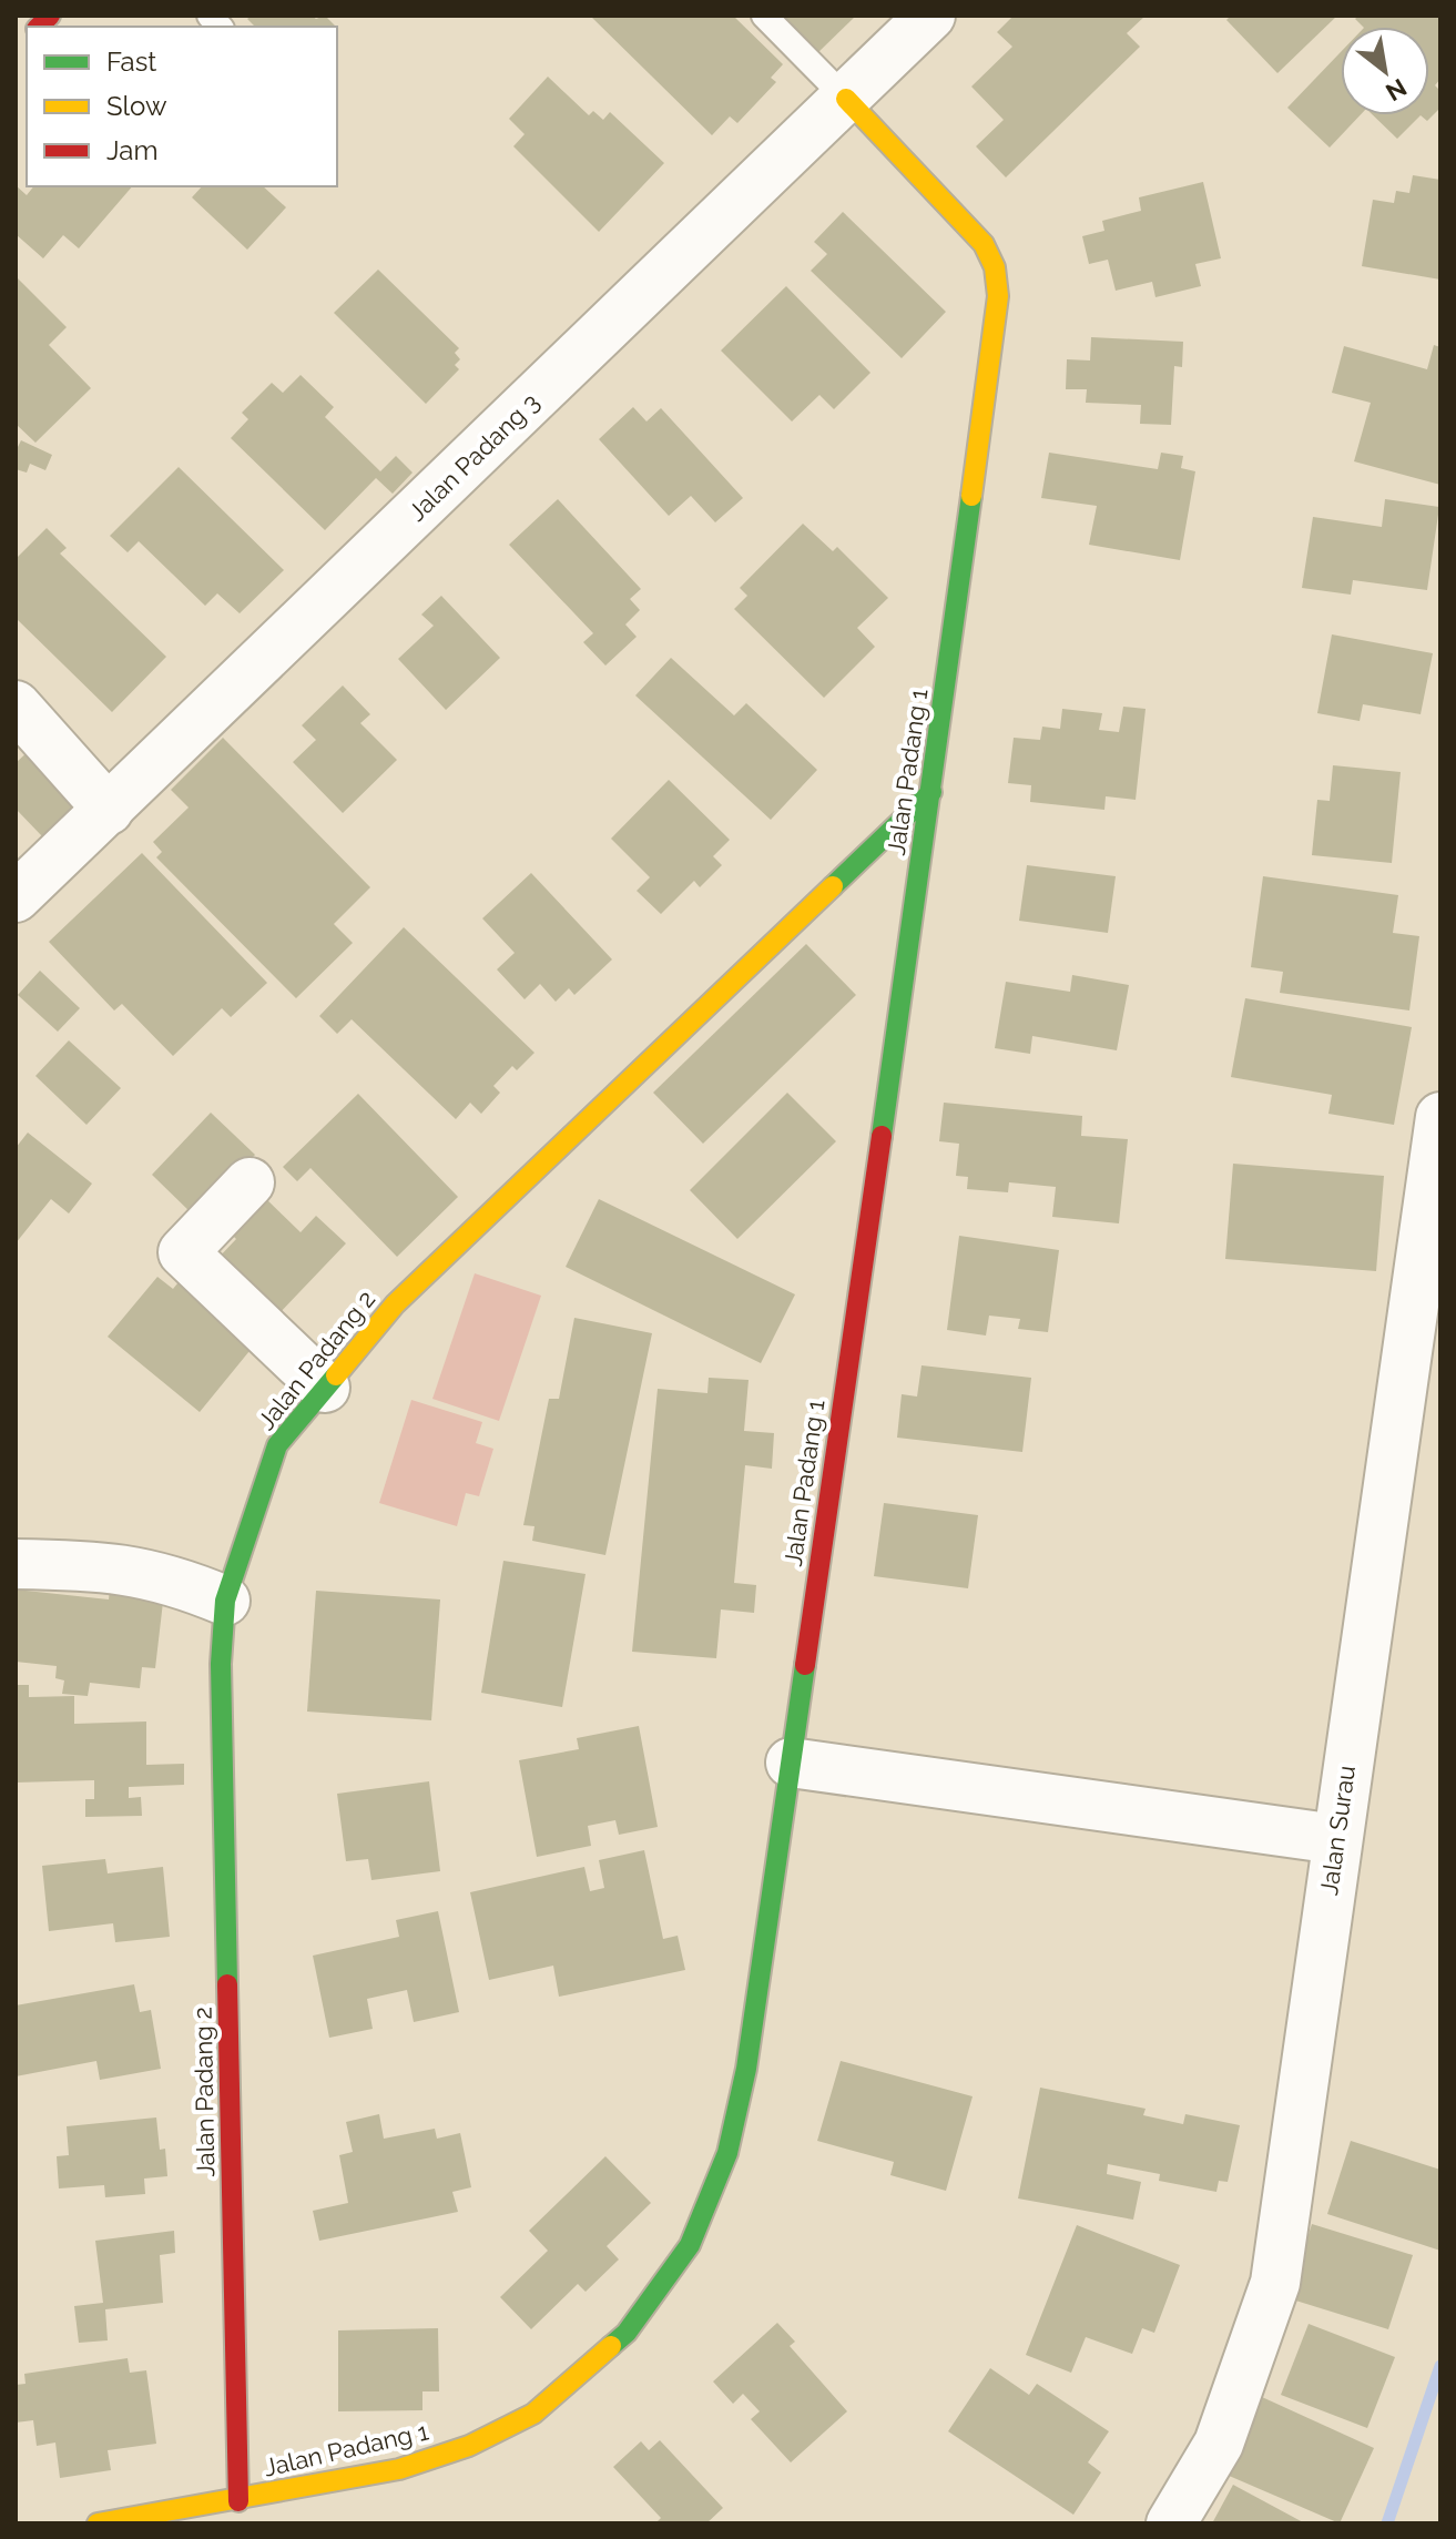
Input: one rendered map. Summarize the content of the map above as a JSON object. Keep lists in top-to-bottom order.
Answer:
{
  "streets": {
    "street": [
      "Jalan Padang 3",
      "Jalan Padang 1",
      "Jalan Padang 2",
      "Jalan Surau"
    ]
  },
  "crossings": [
    ["Jalan Padang 3", "Jalan Padang 1"],
    ["Jalan Padang 1", "Jalan Padang 2"]
  ],
  "legend": ["Fast", "Slow", "Jam"],
  "north": "bottom right"
}
